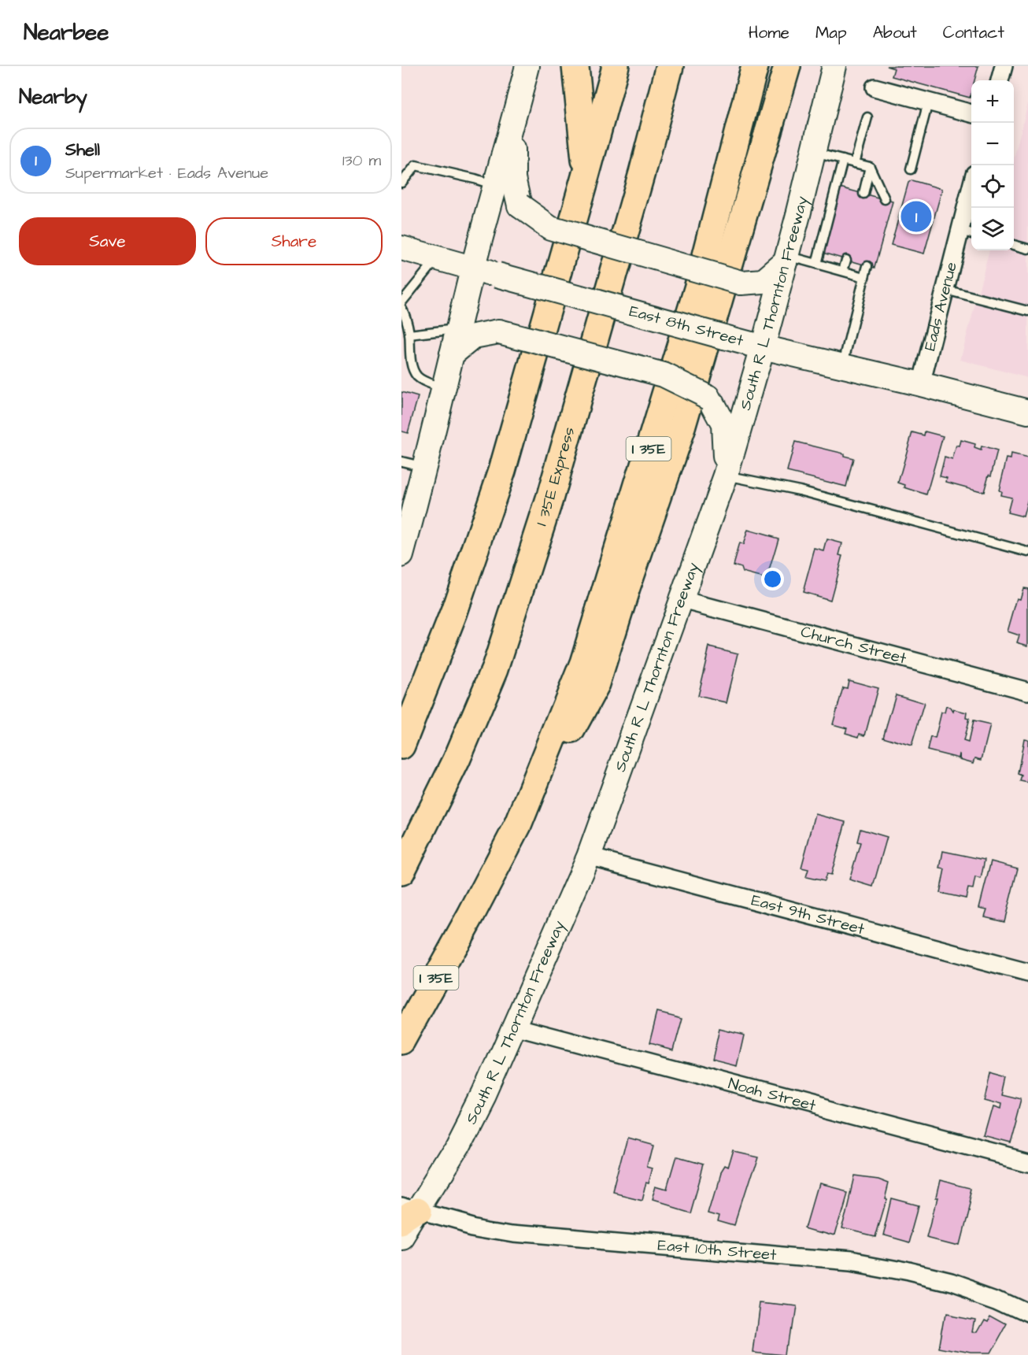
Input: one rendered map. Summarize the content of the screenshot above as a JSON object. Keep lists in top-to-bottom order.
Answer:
{
  "streets": {
    "highway": ["I 35E", "I 35E Express"],
    "main road": ["South R L Thornton Freeway", "East 8th Street"],
    "street": [
      "Eads Avenue",
      "Church Street",
      "East 9th Street",
      "Noah Street",
      "East 10th Street"
    ]
  },
  "crossings": [
    ["South R L Thornton Freeway", "East 8th Street"],
    ["South R L Thornton Freeway", "Church Street"],
    ["South R L Thornton Freeway", "East 9th Street"],
    ["South R L Thornton Freeway", "Noah Street"],
    ["South R L Thornton Freeway", "East 10th Street"],
    ["Eads Avenue", "East 8th Street"]
  ],
  "page": {
    "header": "Nearbee",
    "nav": [
      "Home",
      "Map",
      "About",
      "Contact"
    ],
    "heading": "Nearby",
    "map_buttons": ["+", "−"],
    "list": [
      {
        "mark": "1",
        "name": "Shell",
        "note": "Supermarket · Eads Avenue",
        "value": "130 m"
      }
    ],
    "pins": "1",
    "buttons": ["Save", "Share"]
  }
}
